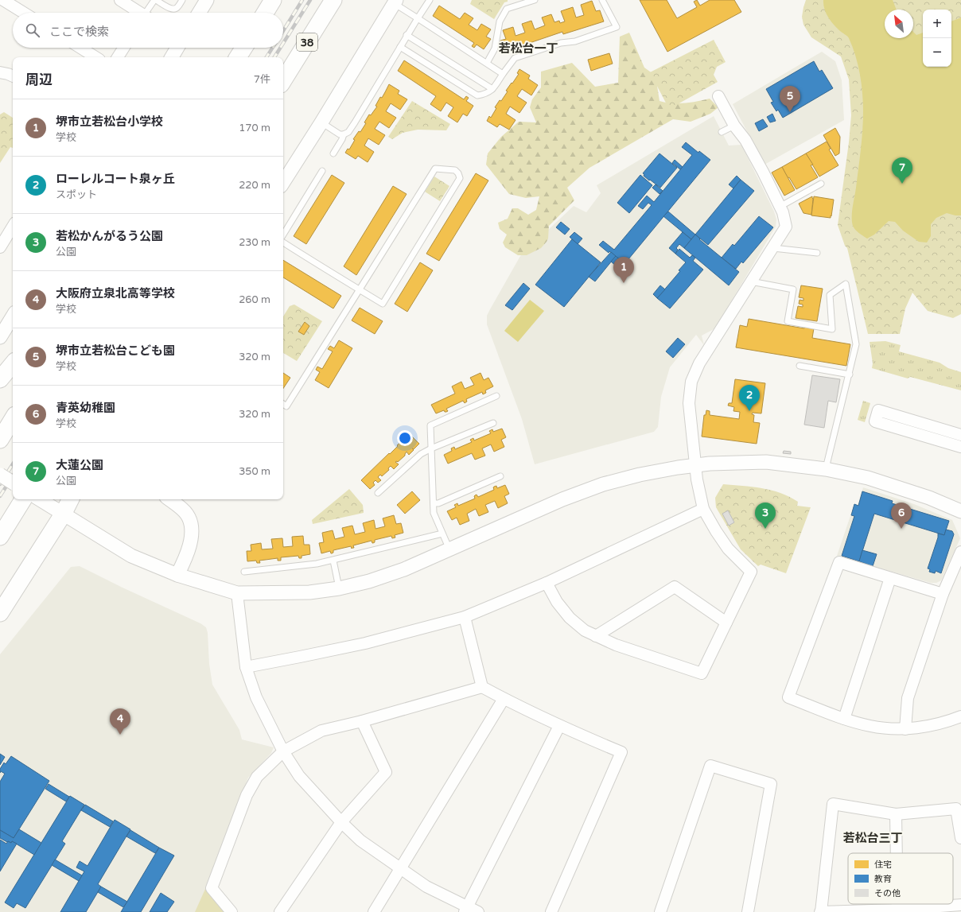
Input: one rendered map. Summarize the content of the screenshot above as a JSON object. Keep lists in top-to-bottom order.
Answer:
{
  "streets": {
    "main road": ["38"]
  },
  "districts": ["若松台一丁", "若松台三丁"],
  "legend": ["住宅", "教育", "その他"],
  "north": "top left",
  "page": {
    "map_buttons": ["+", "−"],
    "search": "ここで検索",
    "heading": ["周辺", "7件"],
    "pins": [
      "5",
      "7",
      "1",
      "2",
      "3",
      "6",
      "4"
    ],
    "list": [
      {
        "mark": "1",
        "name": "堺市立若松台小学校",
        "note": "学校",
        "value": "170 m"
      },
      {
        "mark": "2",
        "name": "ローレルコート泉ヶ丘",
        "note": "スポット",
        "value": "220 m"
      },
      {
        "mark": "3",
        "name": "若松かんがるう公園",
        "note": "公園",
        "value": "230 m"
      },
      {
        "mark": "4",
        "name": "大阪府立泉北高等学校",
        "note": "学校",
        "value": "260 m"
      },
      {
        "mark": "5",
        "name": "堺市立若松台こども園",
        "note": "学校",
        "value": "320 m"
      },
      {
        "mark": "6",
        "name": "青英幼稚園",
        "note": "学校",
        "value": "320 m"
      },
      {
        "mark": "7",
        "name": "大蓮公園",
        "note": "公園",
        "value": "350 m"
      }
    ]
  }
}
